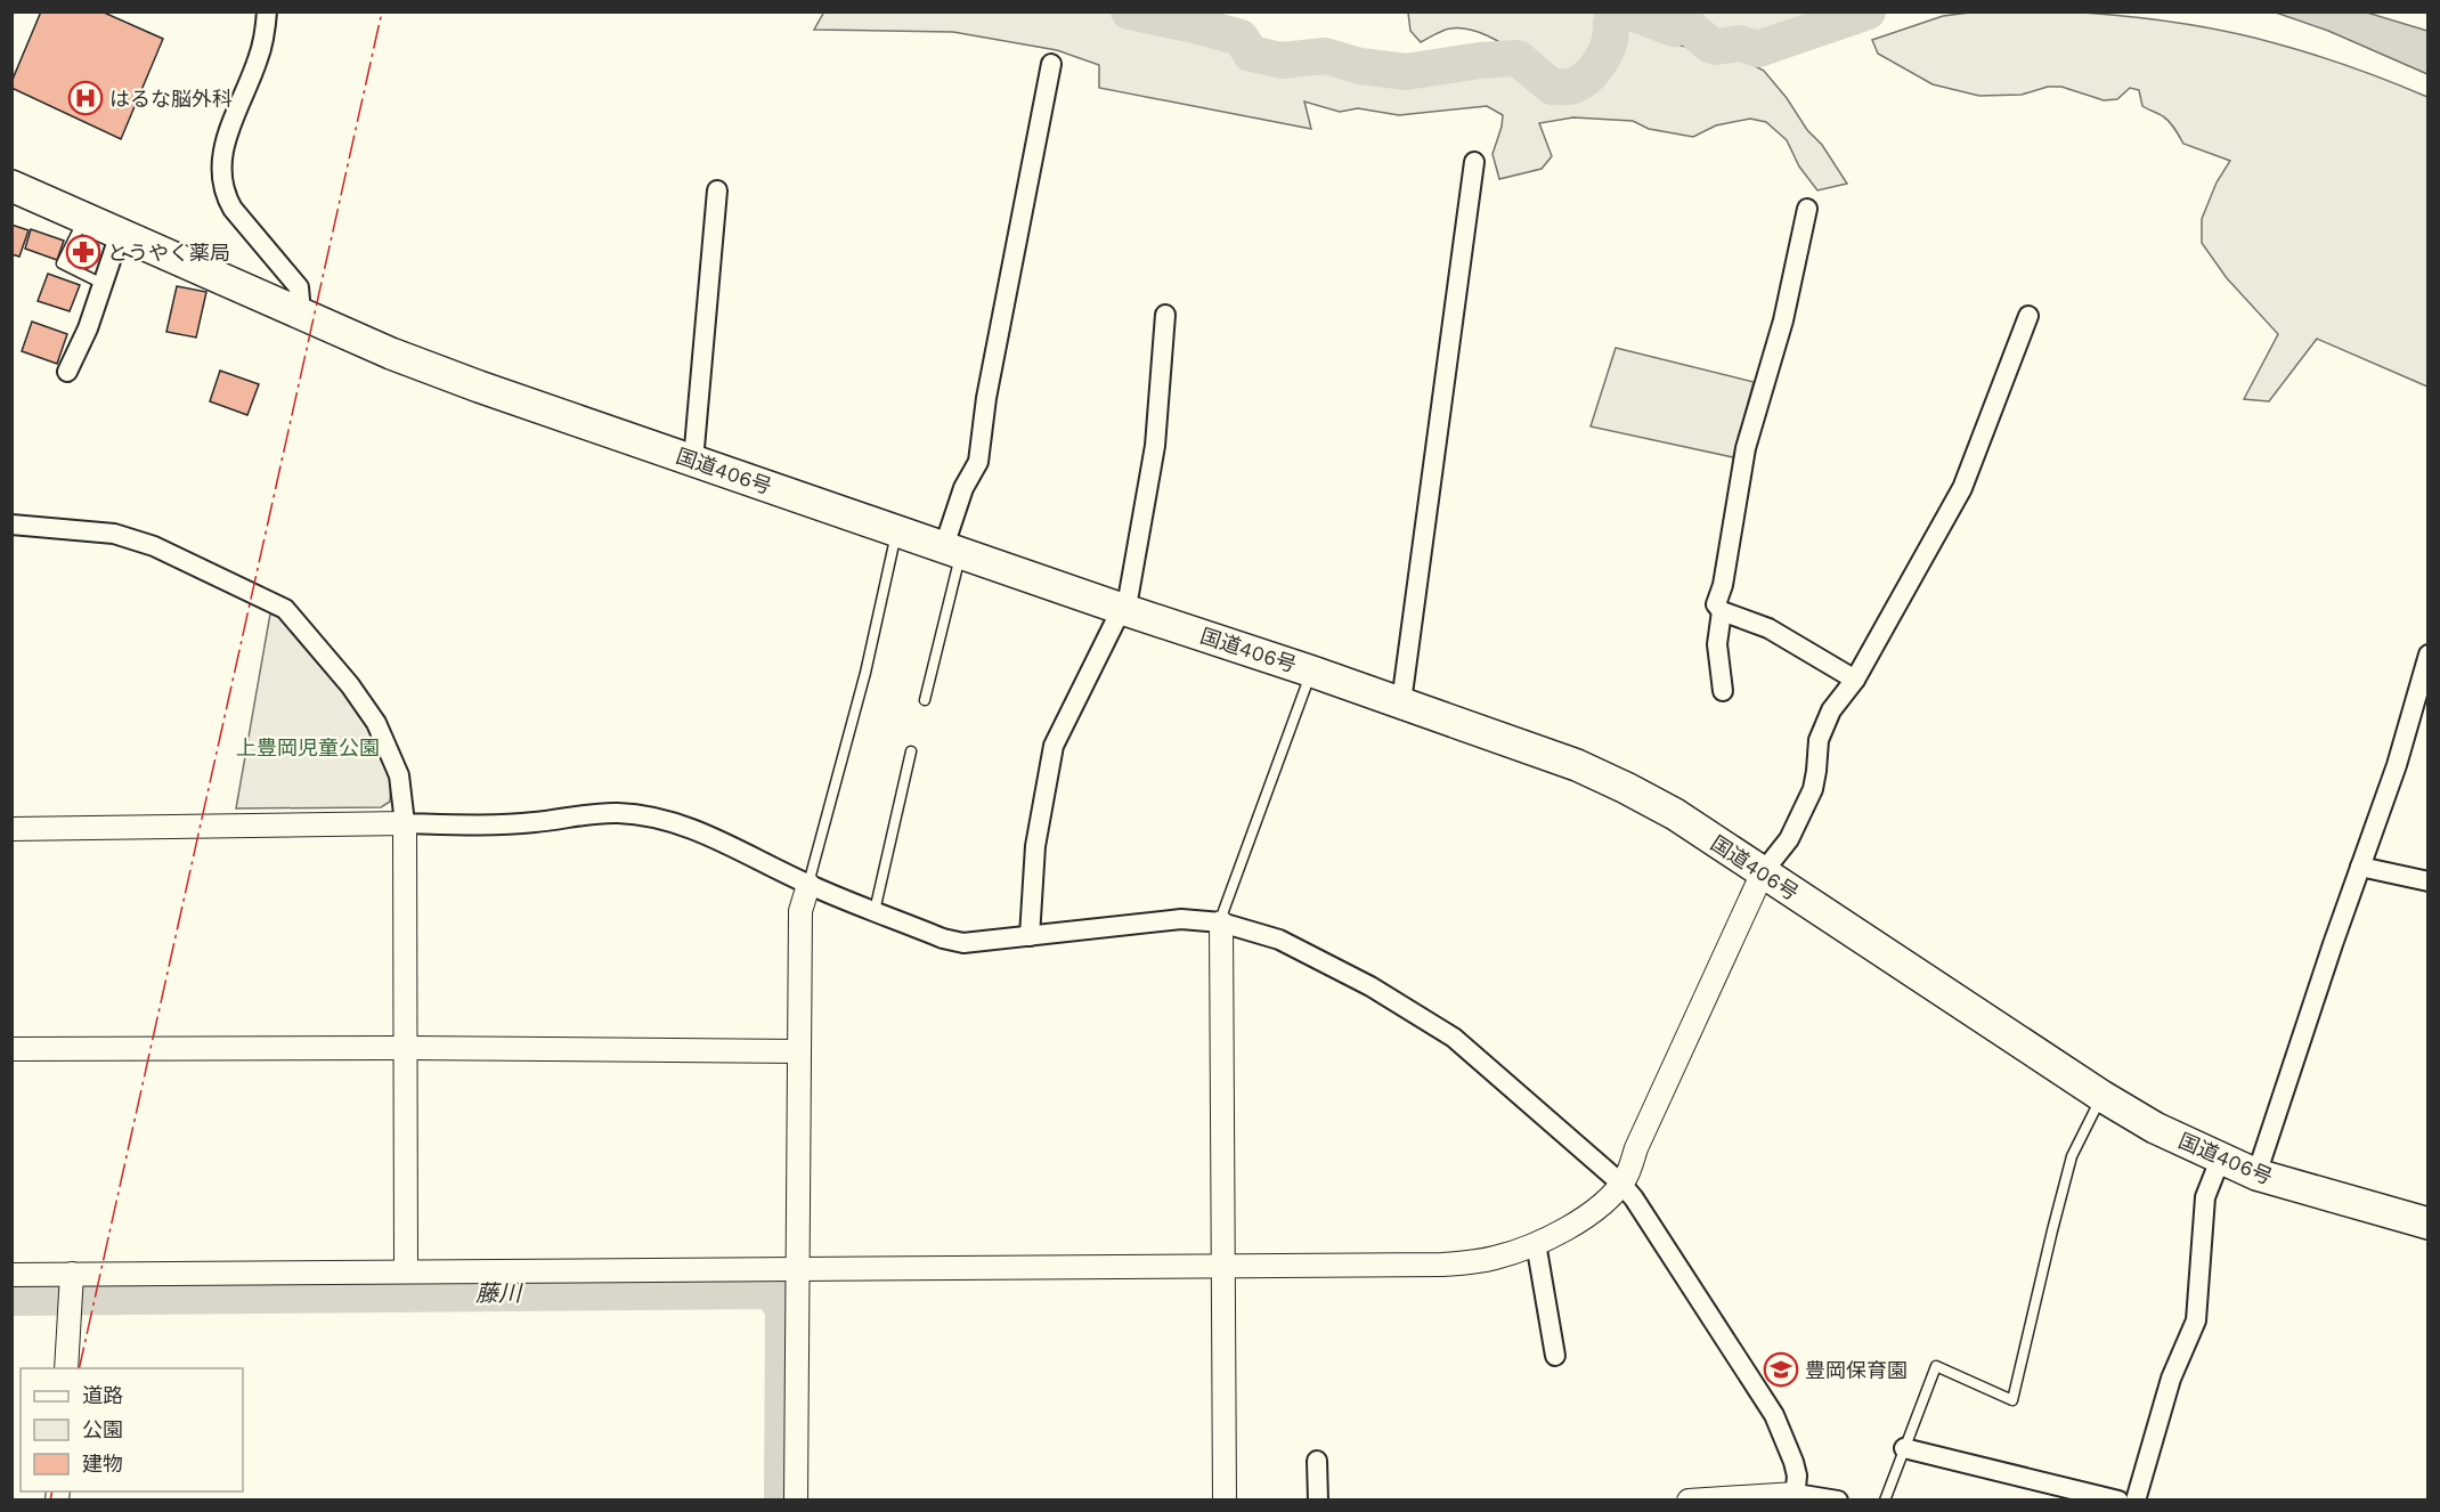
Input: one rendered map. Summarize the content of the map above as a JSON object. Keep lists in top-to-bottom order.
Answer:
{
  "streets": {
    "highway": ["国道406号"]
  },
  "water": ["藤川"],
  "parks": ["上豊岡児童公園"],
  "places": {
    "hospital": ["はるな脳外科"],
    "pharmacy": ["とうやく薬局"],
    "school or university": ["豊岡保育園"]
  },
  "legend": ["道路", "公園", "建物"]
}
